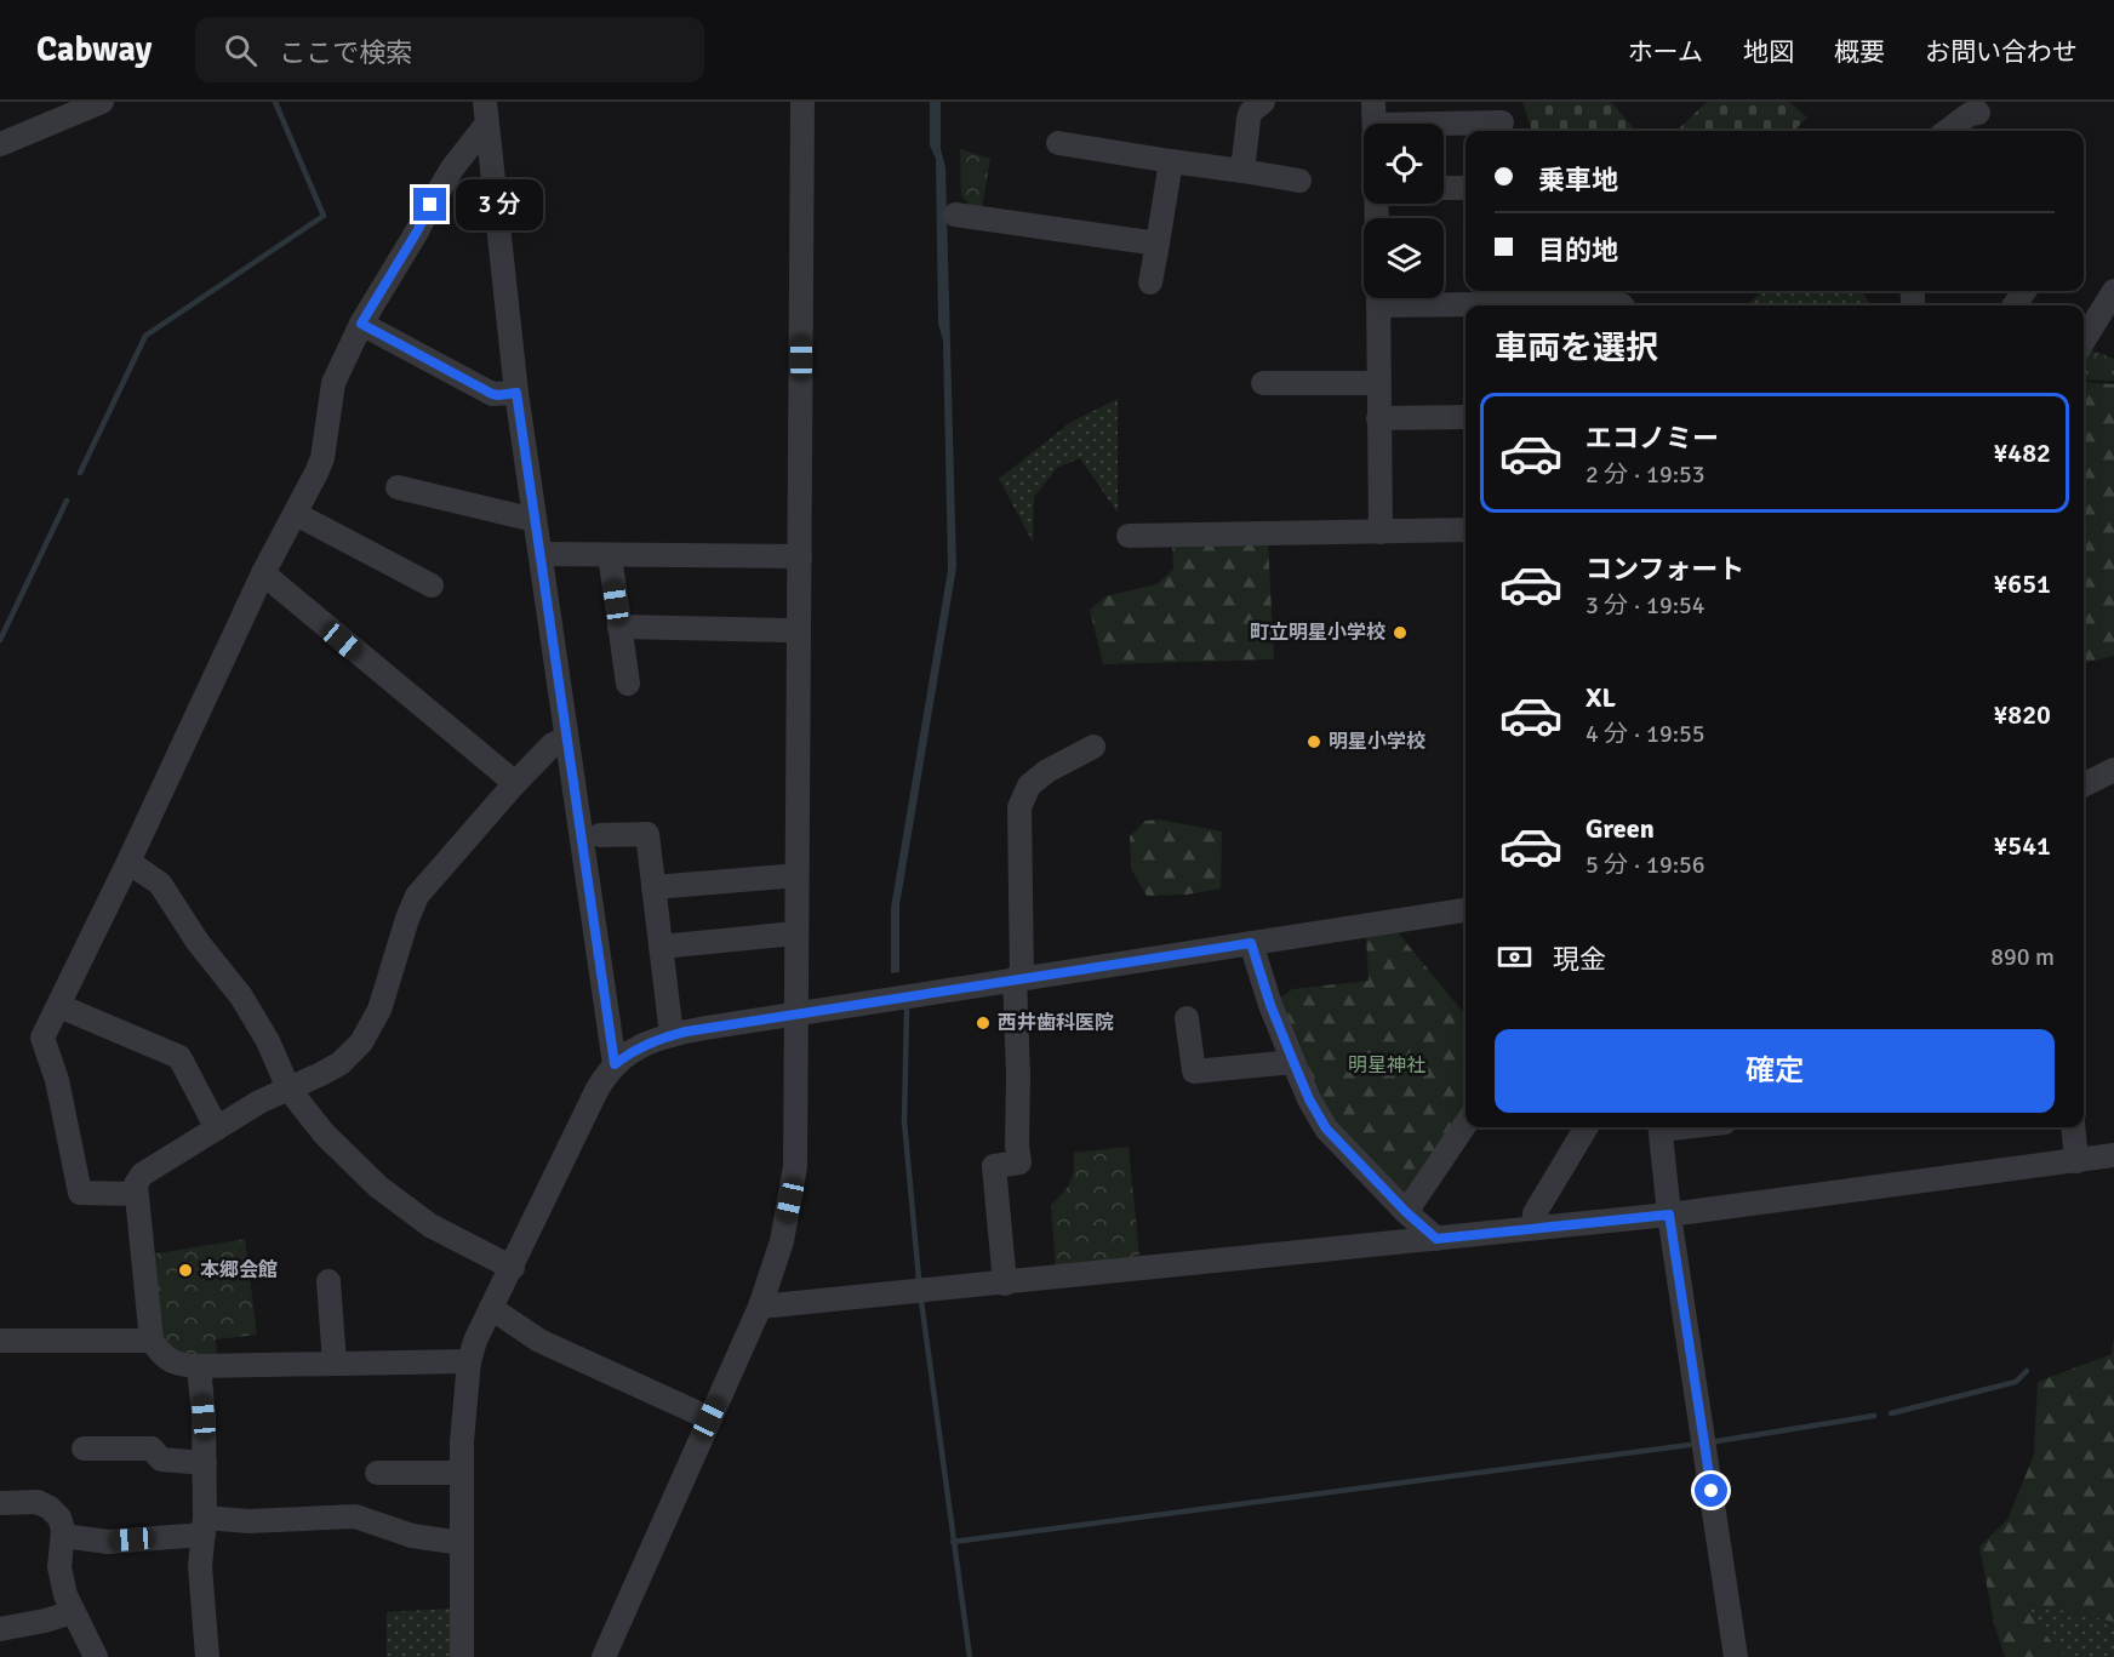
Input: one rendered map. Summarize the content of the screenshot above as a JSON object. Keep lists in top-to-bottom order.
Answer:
{
  "parks": ["明星神社"],
  "places": [
    "町立明星小学校",
    "明星小学校",
    "西井歯科医院",
    "本郷会館"
  ],
  "page": {
    "header": "Cabway",
    "search": "ここで検索",
    "nav": [
      "ホーム",
      "地図",
      "概要",
      "お問い合わせ"
    ],
    "banner": ["乗車地", "目的地"],
    "bubble": "3 分",
    "heading": "車両を選択",
    "list": [
      {
        "name": "エコノミー",
        "note": "2 分 · 19:53",
        "value": "¥482"
      },
      {
        "name": "コンフォート",
        "note": "3 分 · 19:54",
        "value": "¥651"
      },
      {
        "name": "XL",
        "note": "4 分 · 19:55",
        "value": "¥820"
      },
      {
        "name": "Green",
        "note": "5 分 · 19:56",
        "value": "¥541"
      }
    ],
    "pay": ["現金", "890 m"],
    "buttons": "確定"
  }
}
